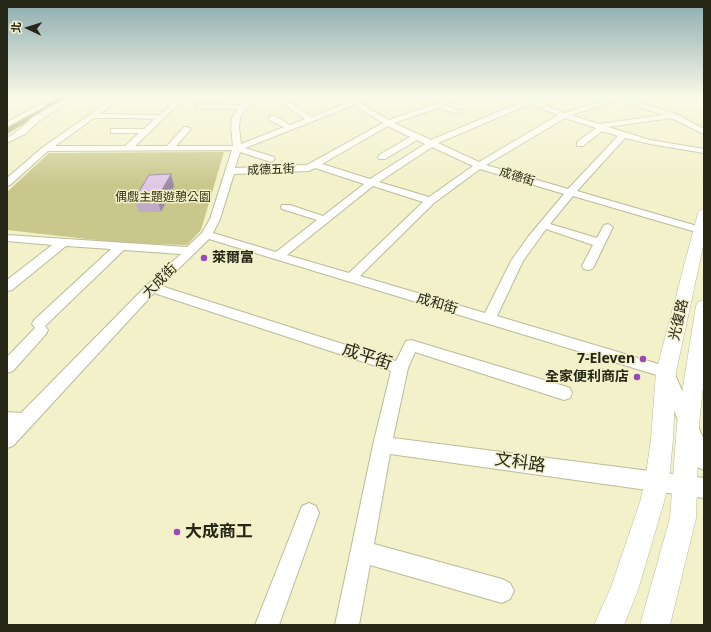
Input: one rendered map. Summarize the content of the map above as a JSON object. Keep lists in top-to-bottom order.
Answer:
{
  "streets": {
    "main road": ["光復路"],
    "street": [
      "成德五街",
      "成德街",
      "大成街",
      "成和街",
      "成平街",
      "文科路"
    ]
  },
  "crossings": [
    ["成德五街", "大成街"],
    ["成德街", "光復路"],
    ["大成街", "成和街"],
    ["大成街", "成平街"],
    ["成和街", "光復路"],
    ["成平街", "文科路"]
  ],
  "parks": ["偶戲主題遊憩公園"],
  "places": [
    "萊爾富",
    "7-Eleven",
    "全家便利商店",
    "大成商工"
  ],
  "north": "left"
}
